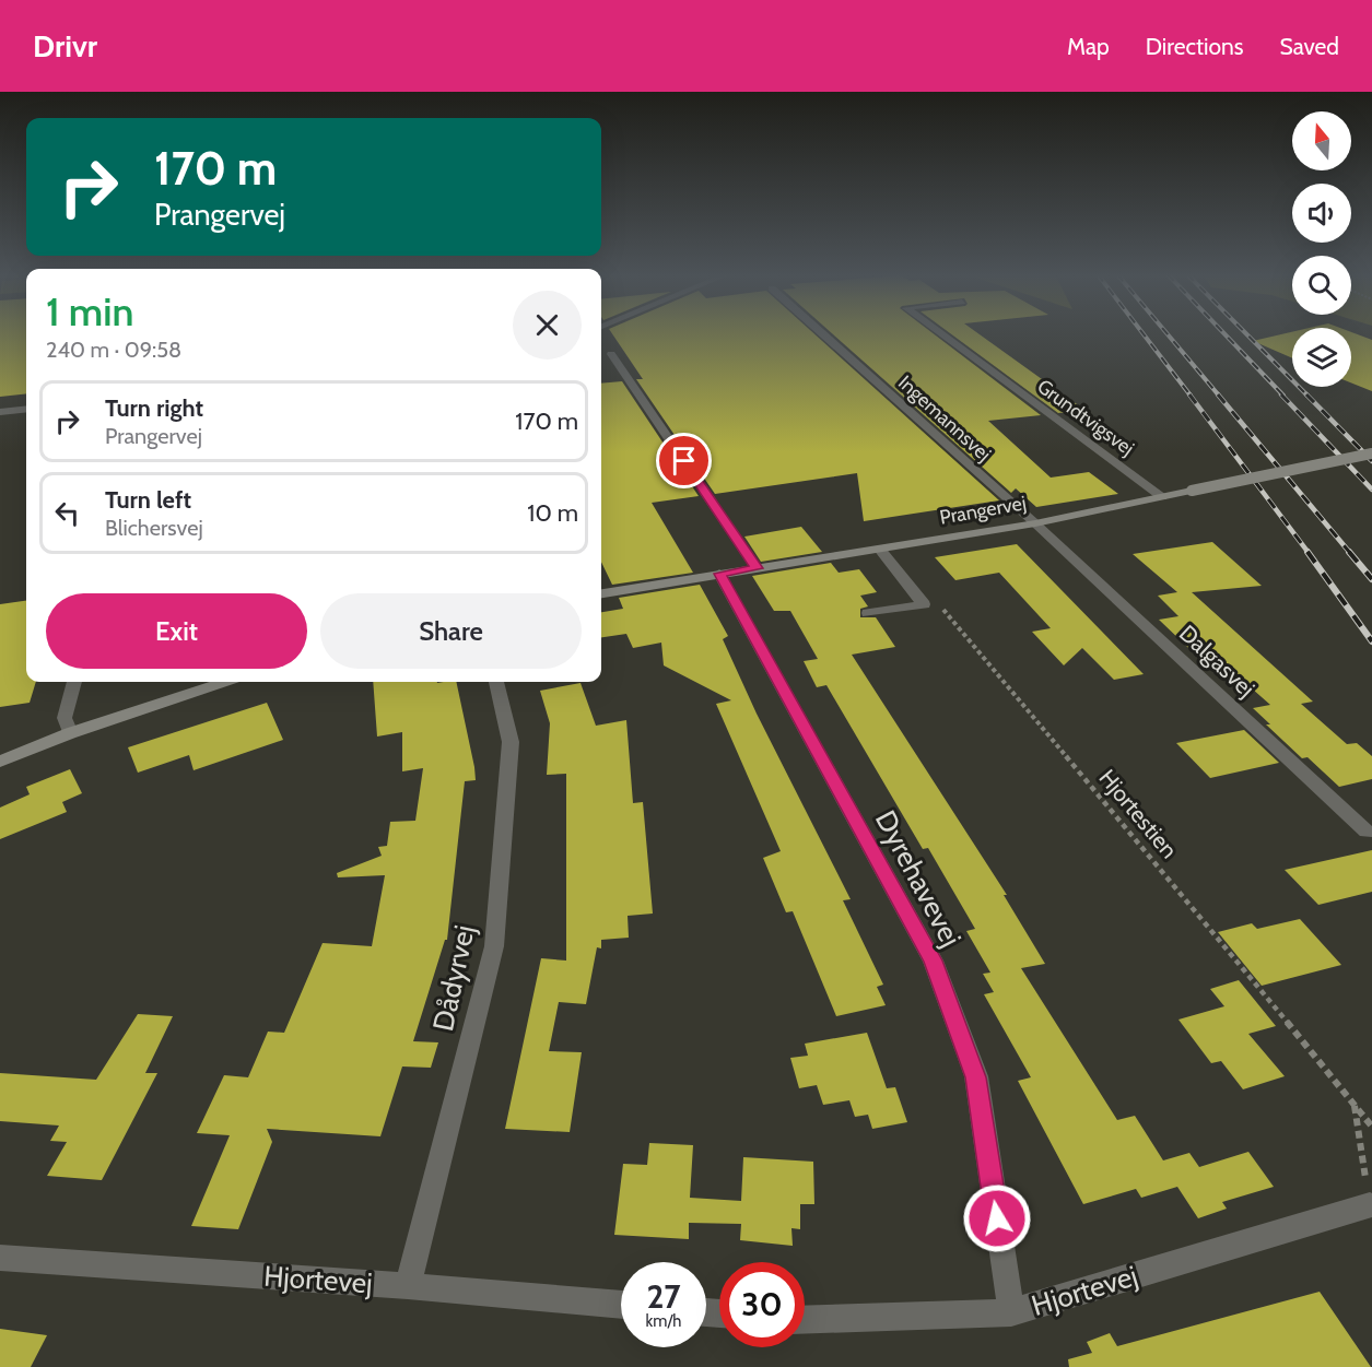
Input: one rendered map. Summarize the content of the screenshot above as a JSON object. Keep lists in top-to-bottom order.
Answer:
{
  "streets": {
    "street": [
      "Grundtvigsvej",
      "Ingemannsvej",
      "Prangervej",
      "Dalgasvej",
      "Dyrehavevej",
      "Dådyrvej",
      "Hjortevej"
    ],
    "path": ["Hjortestien"]
  },
  "crossings": [
    ["Grundtvigsvej", "Prangervej"],
    ["Ingemannsvej", "Prangervej"],
    ["Ingemannsvej", "Dalgasvej"],
    ["Prangervej", "Dalgasvej"],
    ["Prangervej", "Dyrehavevej"],
    ["Dyrehavevej", "Hjortevej"],
    ["Dådyrvej", "Hjortevej"]
  ],
  "north": "top",
  "page": {
    "header": "Drivr",
    "nav": ["Map", "Directions", "Saved"],
    "turn": ["170 m", "Prangervej"],
    "heading": ["1 min", "240 m · 09:58"],
    "list": [
      {
        "name": "Turn right",
        "note": "Prangervej",
        "value": "170 m"
      },
      {
        "name": "Turn left",
        "note": "Blichersvej",
        "value": "10 m"
      }
    ],
    "buttons": ["Exit", "Share"],
    "speed": "27 km/h",
    "limit": "30"
  }
}
